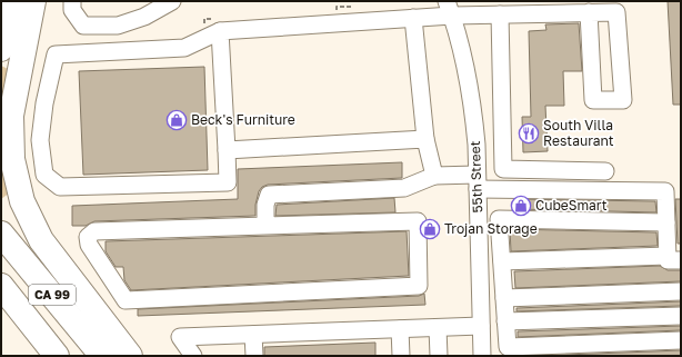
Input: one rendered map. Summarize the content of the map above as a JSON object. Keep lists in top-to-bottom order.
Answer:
{
  "streets": {
    "highway": ["CA 99"],
    "street": ["55th Street"]
  },
  "places": {
    "shop": ["Beck's Furniture", "CubeSmart", "Trojan Storage"],
    "restaurant": ["South Villa Restaurant"]
  }
}
